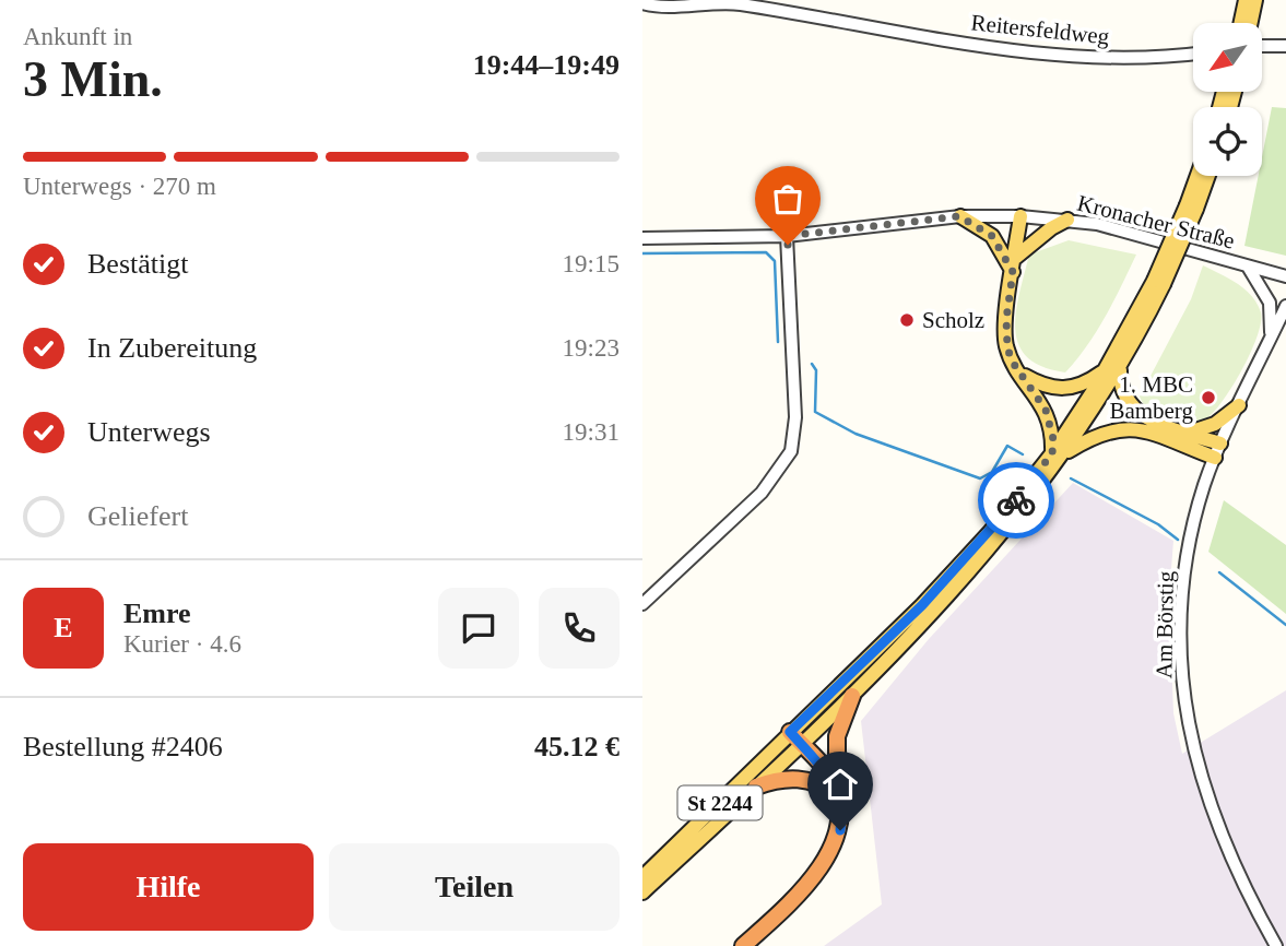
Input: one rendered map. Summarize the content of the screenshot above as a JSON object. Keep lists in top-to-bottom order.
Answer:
{
  "streets": {
    "main road": ["St 2244"],
    "street": ["Reitersfeldweg", "Kronacher Straße", "Am Börstig"]
  },
  "places": ["Scholz", "1. MBC Bamberg"],
  "north": "bottom left",
  "page": {
    "heading": ["3 Min.", "Ankunft in", "19:44–19:49"],
    "panel": [
      "Emre",
      "Kurier · 4.6",
      "Bestellung #2406",
      "45.12 €"
    ],
    "bar": "Unterwegs · 270 m",
    "list": [
      ["Bestätigt", "19:15"],
      ["In Zubereitung", "19:23"],
      ["Unterwegs", "19:31"],
      "Geliefert"
    ],
    "round": "E",
    "buttons": ["Hilfe", "Teilen"]
  }
}
